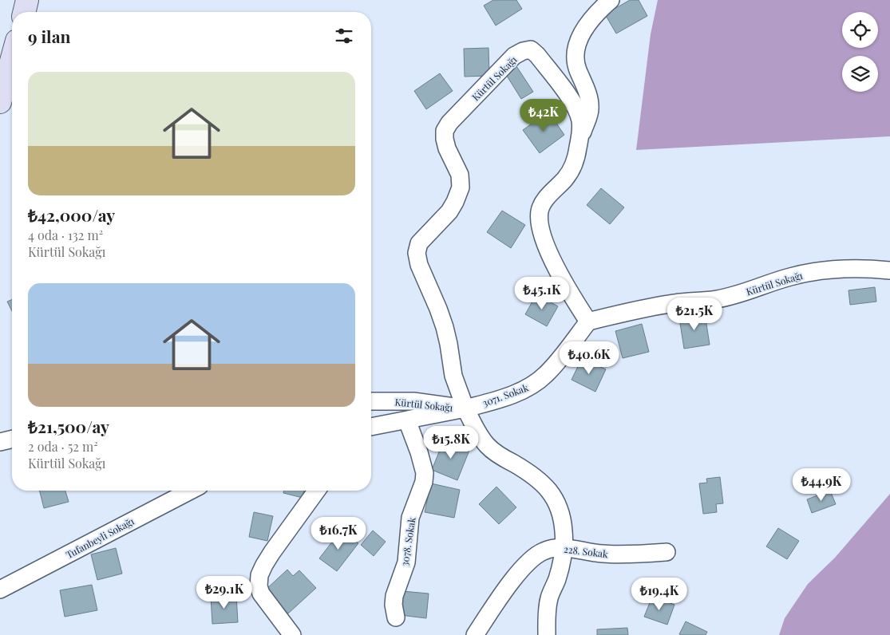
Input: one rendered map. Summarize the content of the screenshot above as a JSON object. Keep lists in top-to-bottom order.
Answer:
{
  "streets": {
    "street": [
      "Kürtül Sokağı",
      "3071. Sokak",
      "Tufanbeyli Sokağı",
      "3078. Sokak",
      "228. Sokak"
    ]
  },
  "crossings": [
    ["Kürtül Sokağı", "3071. Sokak"]
  ],
  "page": {
    "heading": "9 ilan",
    "list": [
      {
        "name": "₺42,000/ay",
        "note": "4 oda · 132 m² · Kürtül Sokağı"
      },
      {
        "name": "₺21,500/ay",
        "note": "2 oda · 52 m² · Kürtül Sokağı"
      }
    ],
    "price": [
      "₺42K",
      "₺45.1K",
      "₺21.5K",
      "₺40.6K",
      "₺15.8K",
      "₺44.9K",
      "₺16.7K",
      "₺29.1K",
      "₺19.4K"
    ]
  }
}
